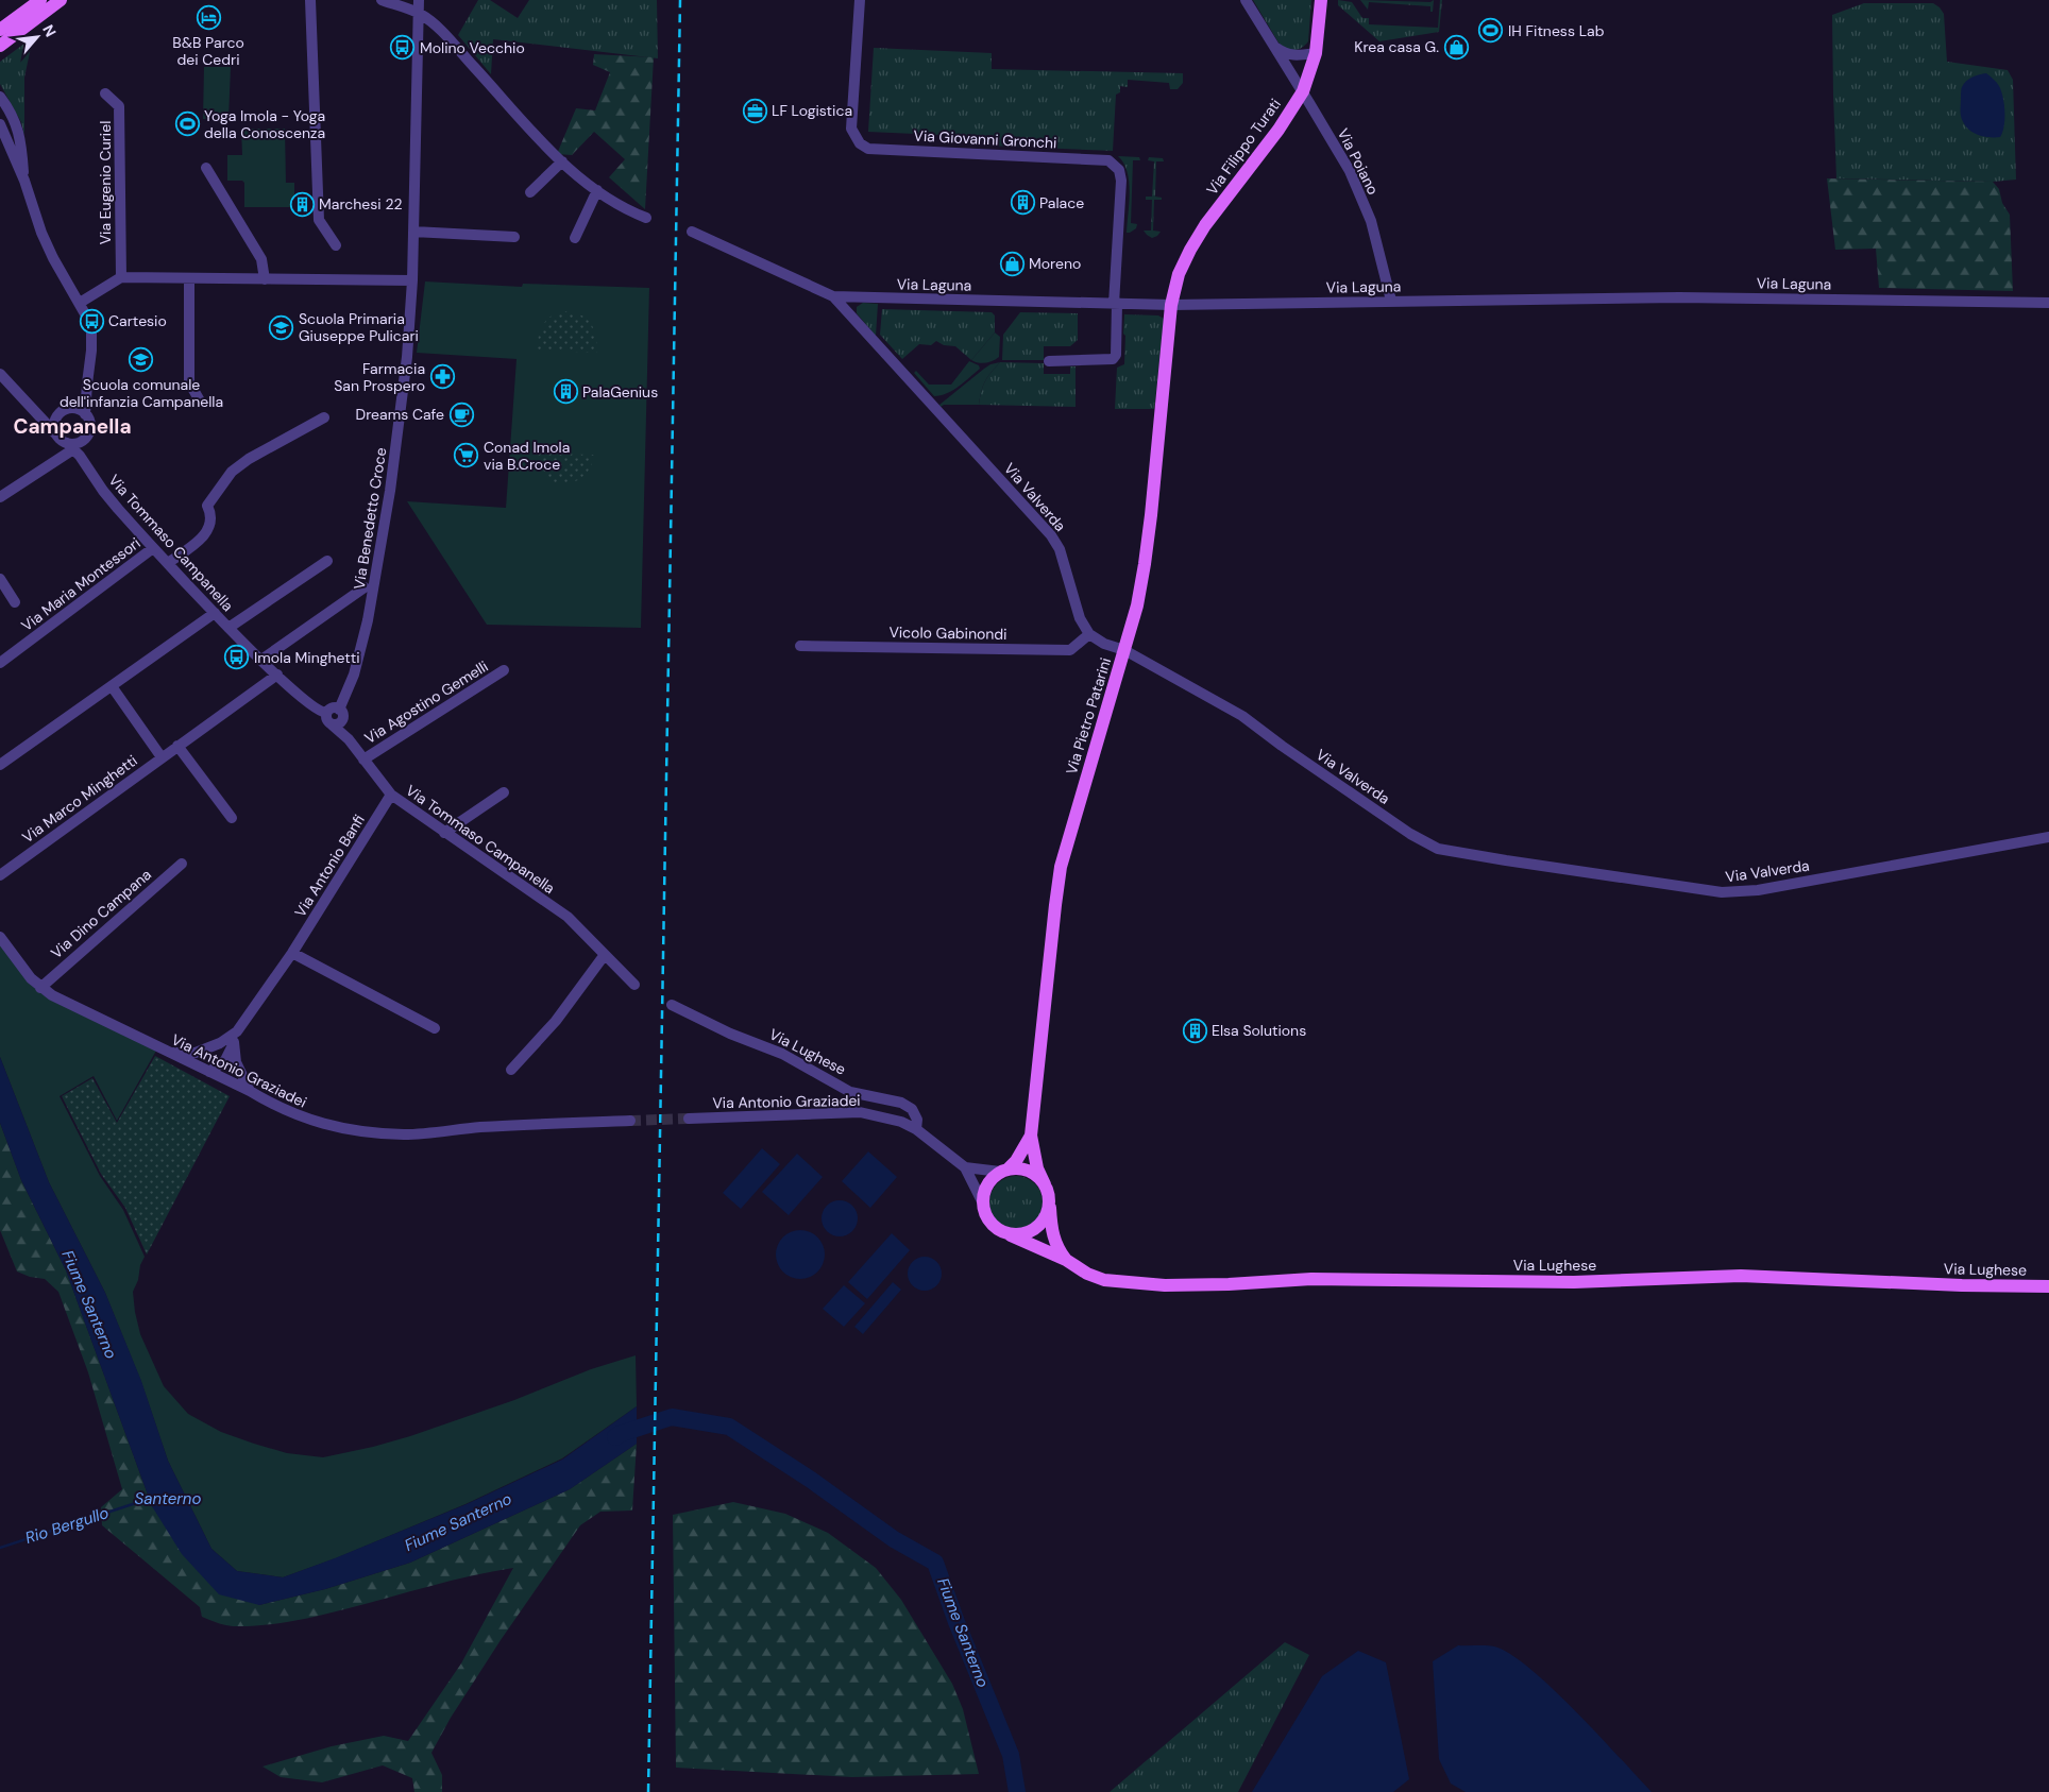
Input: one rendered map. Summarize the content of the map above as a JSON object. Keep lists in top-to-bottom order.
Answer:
{
  "streets": {
    "main road": ["Via Filippo Turati", "Via Pietro Patarini", "Via Lughese"],
    "street": [
      "Via Giovanni Gronchi",
      "Via Poiano",
      "Via Eugenio Curiel",
      "Via Laguna",
      "Via Valverda",
      "Via Benedetto Croce",
      "Via Tommaso Campanella",
      "Via Maria Montessori",
      "Vicolo Gabinondi",
      "Via Agostino Gemelli",
      "Via Marco Minghetti",
      "Via Antonio Banfi",
      "Via Dino Campana",
      "Via Antonio Graziadei"
    ]
  },
  "crossings": [
    ["Via Giovanni Gronchi", "Via Laguna"],
    ["Via Filippo Turati", "Via Poiano"],
    ["Via Filippo Turati", "Via Laguna"],
    ["Via Filippo Turati", "Via Pietro Patarini"],
    ["Via Poiano", "Via Laguna"],
    ["Via Laguna", "Via Valverda"],
    ["Via Laguna", "Via Pietro Patarini"],
    ["Via Valverda", "Vicolo Gabinondi"],
    ["Via Valverda", "Via Pietro Patarini"],
    ["Via Benedetto Croce", "Via Tommaso Campanella"],
    ["Via Tommaso Campanella", "Via Maria Montessori"],
    ["Via Tommaso Campanella", "Via Agostino Gemelli"],
    ["Via Tommaso Campanella", "Via Marco Minghetti"],
    ["Via Tommaso Campanella", "Via Antonio Banfi"],
    ["Via Pietro Patarini", "Via Lughese"],
    ["Via Pietro Patarini", "Via Antonio Graziadei"],
    ["Via Antonio Banfi", "Via Antonio Graziadei"],
    ["Via Dino Campana", "Via Antonio Graziadei"],
    ["Via Lughese", "Via Antonio Graziadei"]
  ],
  "districts": ["Campanella"],
  "water": ["Fiume Santerno", "Santerno", "Rio Bergullo"],
  "places": {
    "hotel": ["B&B Parco dei Cedri"],
    "sports": ["IH Fitness Lab", "Yoga Imola - Yoga della Conoscenza"],
    "shop": ["Krea casa G.", "Moreno"],
    "bus stop": ["Molino Vecchio", "Cartesio", "Imola Minghetti"],
    "office": ["LF Logistica"],
    "building": [
      "Palace",
      "Marchesi 22",
      "PalaGenius",
      "Elsa Solutions"
    ],
    "school or university": ["Scuola Primaria Giuseppe Pulicari", "Scuola comunale dell'infanzia Campanella"],
    "pharmacy": ["Farmacia San Prospero"],
    "cafe": ["Dreams Cafe"],
    "supermarket": ["Conad Imola via B.Croce"]
  },
  "north": "top right"
}
